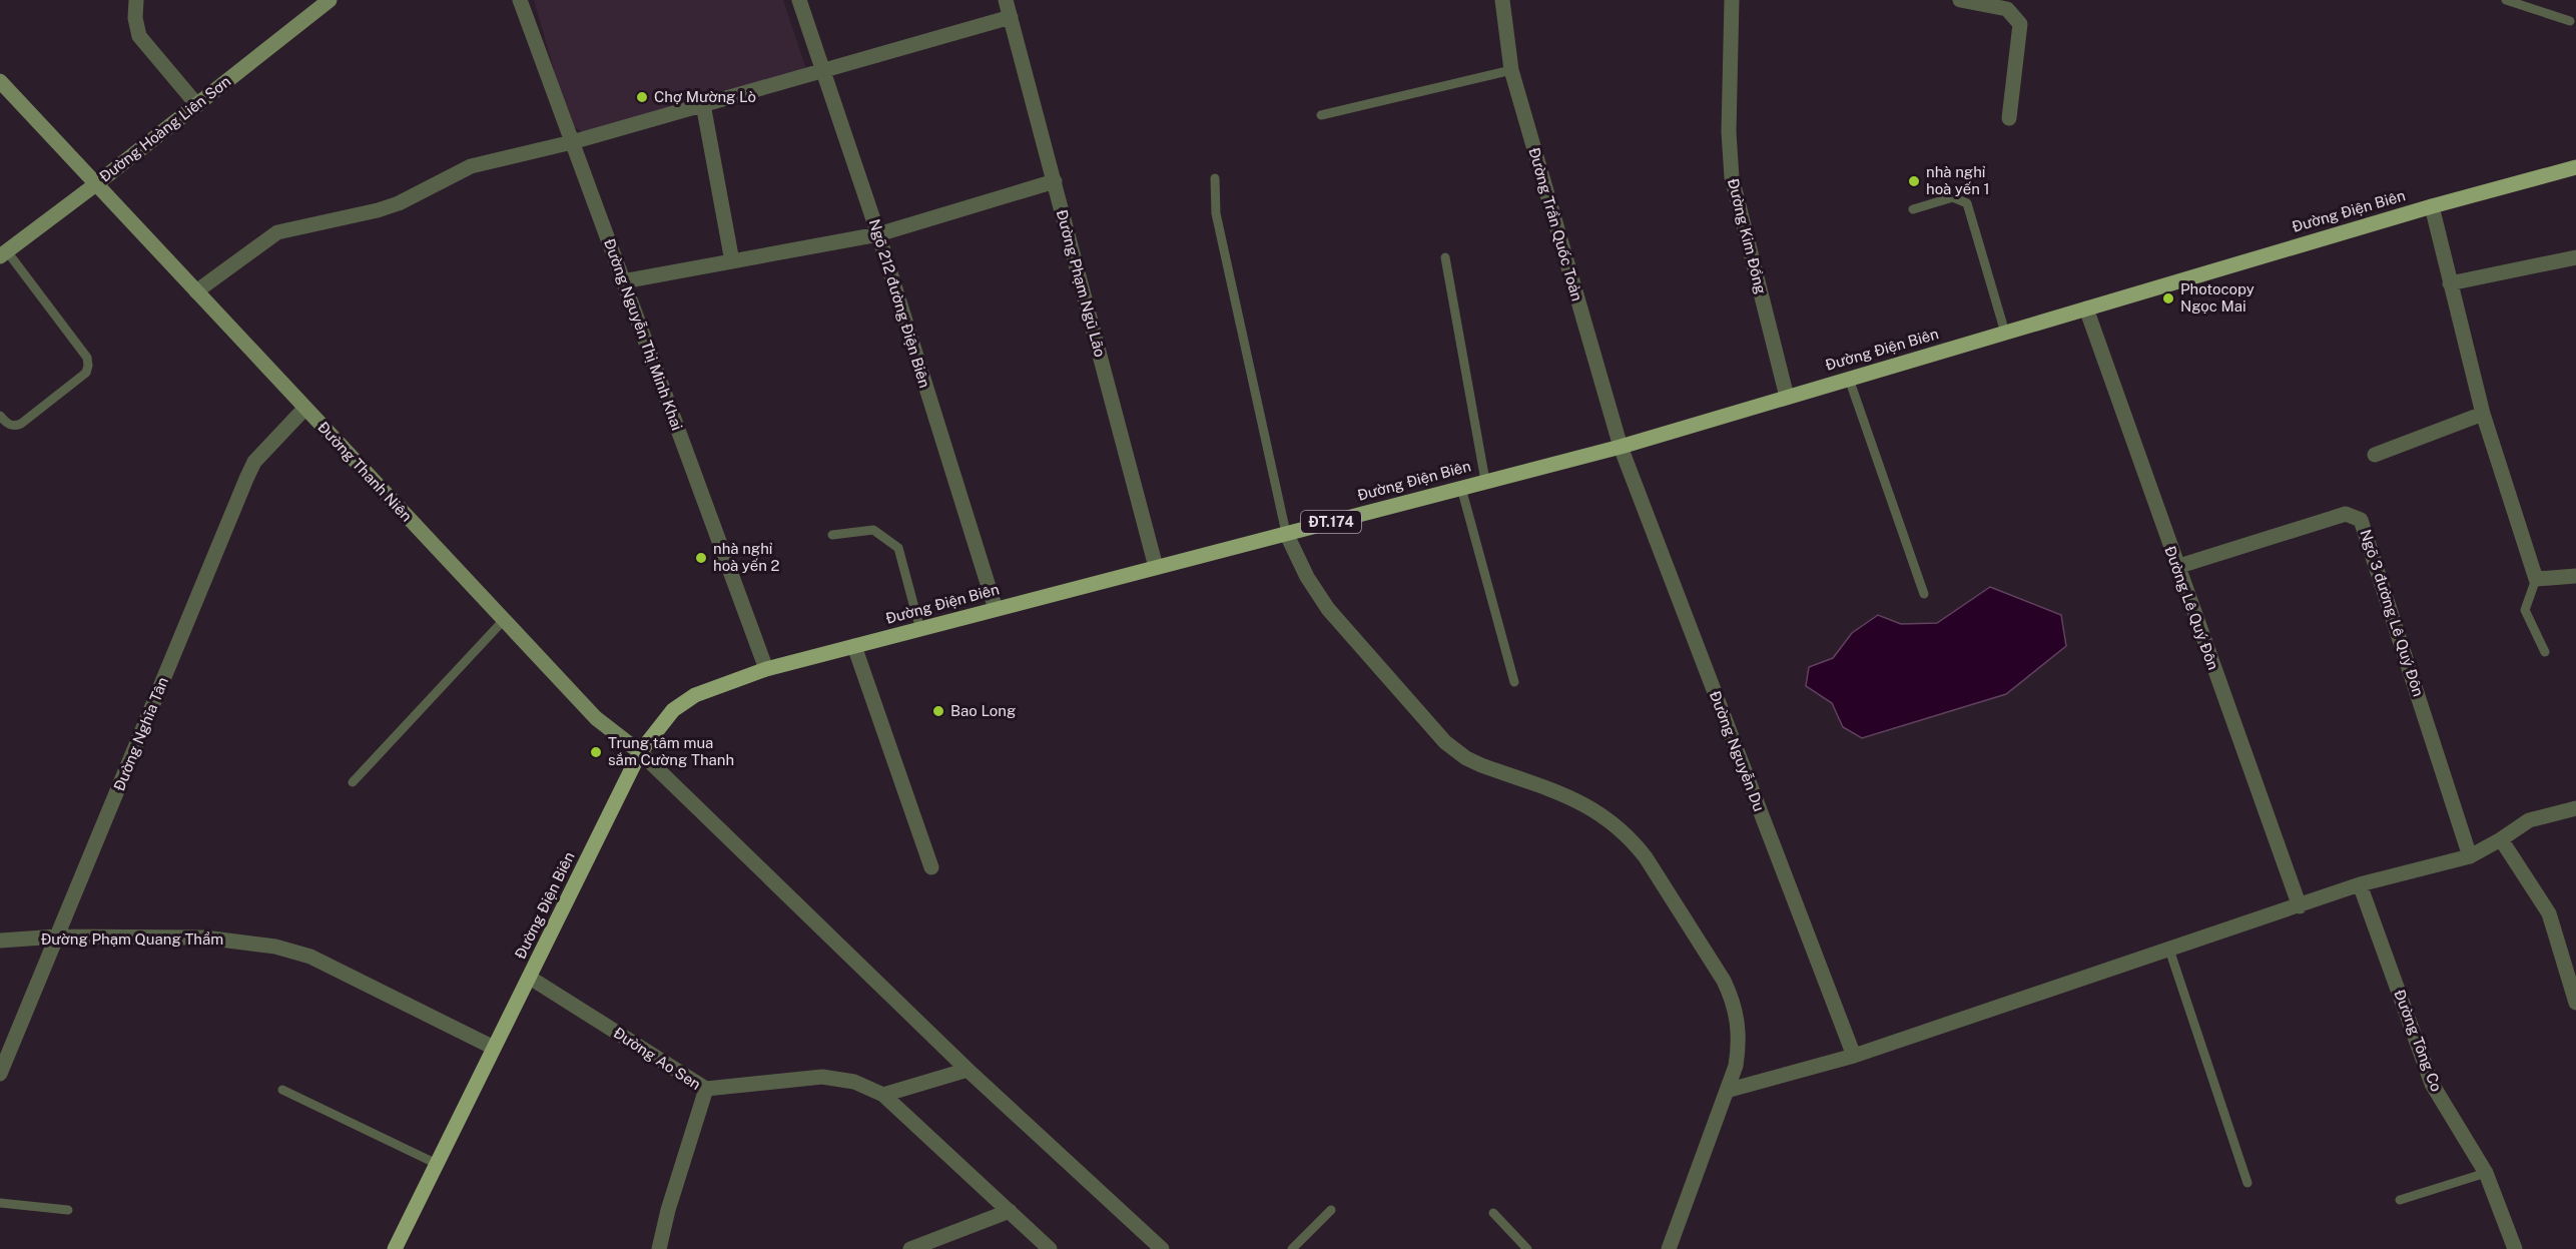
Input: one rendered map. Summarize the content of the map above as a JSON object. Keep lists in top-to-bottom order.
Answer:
{
  "streets": {
    "main road": [
      "Đường Hoàng Liên Sơn",
      "Đường Điện Biên",
      "Đường Thanh Niên",
      "ĐT.174"
    ],
    "street": [
      "Đường Trần Quốc Toản",
      "Đường Kim Đồng",
      "Đường Phạm Ngũ Lão",
      "Ngõ 212 đường Điện Biên",
      "Đường Nguyễn Thị Minh Khai",
      "Đường Lê Quý Đôn",
      "Ngõ 3 đường Lê Quý Đôn",
      "Đường Nghĩa Tân",
      "Đường Nguyễn Du",
      "Đường Phạm Quang Thẩm",
      "Đường Tông Co",
      "Đường Ao Sen"
    ]
  },
  "crossings": [
    ["Đường Hoàng Liên Sơn", "Đường Thanh Niên"],
    ["Đường Điện Biên", "Đường Trần Quốc Toản"],
    ["Đường Điện Biên", "Đường Kim Đồng"],
    ["Đường Điện Biên", "Đường Phạm Ngũ Lão"],
    ["Đường Điện Biên", "Ngõ 212 đường Điện Biên"],
    ["Đường Điện Biên", "Đường Nguyễn Thị Minh Khai"],
    ["Đường Điện Biên", "Đường Thanh Niên"],
    ["Đường Điện Biên", "Đường Lê Quý Đôn"],
    ["Đường Điện Biên", "Đường Nguyễn Du"],
    ["Đường Điện Biên", "Đường Phạm Quang Thẩm"],
    ["Đường Điện Biên", "Đường Ao Sen"],
    ["Đường Trần Quốc Toản", "Đường Nguyễn Du"],
    ["Đường Thanh Niên", "Đường Nghĩa Tân"],
    ["Đường Lê Quý Đôn", "Ngõ 3 đường Lê Quý Đôn"],
    ["Đường Nghĩa Tân", "Đường Phạm Quang Thẩm"]
  ],
  "places": [
    "Chợ Mường Lò",
    "nhà nghỉ hoà yến 1",
    "Photocopy Ngọc Mai",
    "nhà nghỉ hoà yến 2",
    "Bao Long",
    "Trung tâm mua sắm Cường Thanh"
  ]
}
